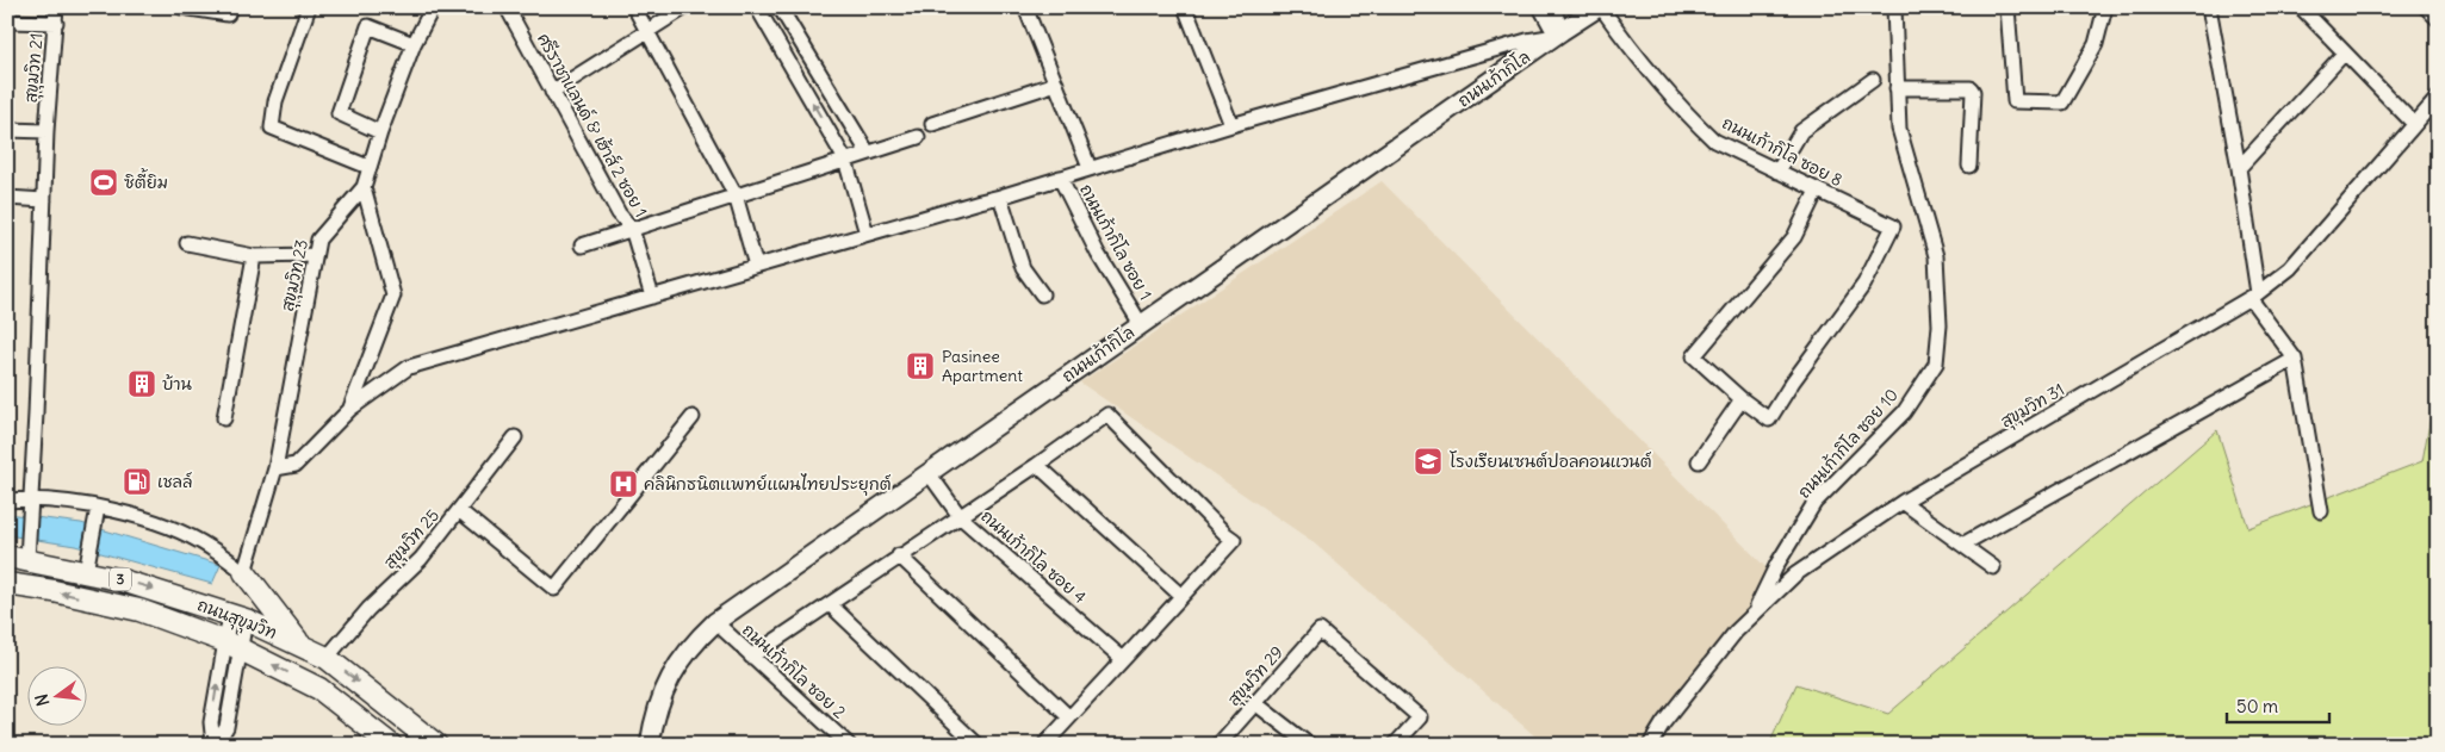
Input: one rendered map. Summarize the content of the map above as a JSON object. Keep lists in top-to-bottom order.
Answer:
{
  "streets": {
    "highway": ["3", "ถนนสุขุมวิท"],
    "main road": ["ถนนเก้ากิโล"],
    "street": [
      "สุขุมวิท 21",
      "ศรีราชาแลนด์ & เฮ้าส์ 2 ซอย 1",
      "ถนนเก้ากิโล ซอย 8",
      "ถนนเก้ากิโล ซอย 1",
      "สุขุมวิท 23",
      "สุขุมวิท 31",
      "ถนนเก้ากิโล ซอย 10",
      "สุขุมวิท 25",
      "ถนนเก้ากิโล ซอย 4",
      "ถนนเก้ากิโล ซอย 2",
      "สุขุมวิท 29"
    ]
  },
  "crossings": [
    ["สุขุมวิท 21", "ถนนสุขุมวิท"],
    ["ถนนเก้ากิโล", "ถนนเก้ากิโล ซอย 8"],
    ["ถนนเก้ากิโล", "ถนนเก้ากิโล ซอย 1"],
    ["ถนนเก้ากิโล", "ถนนเก้ากิโล ซอย 4"],
    ["ถนนเก้ากิโล", "ถนนเก้ากิโล ซอย 2"],
    ["สุขุมวิท 31", "ถนนเก้ากิโล ซอย 10"],
    ["สุขุมวิท 25", "ถนนสุขุมวิท"]
  ],
  "places": {
    "sports": ["ซิตี้ยิม"],
    "building": ["Pasinee Apartment", "บ้าน"],
    "school or university": ["โรงเรียนเซนต์ปอลคอนแวนต์"],
    "fuel station": ["เชลล์"],
    "hospital": ["คลินิกธนิตแพทย์แผนไทยประยุกต์"]
  },
  "scale_bar": "50 m",
  "north": "left"
}
